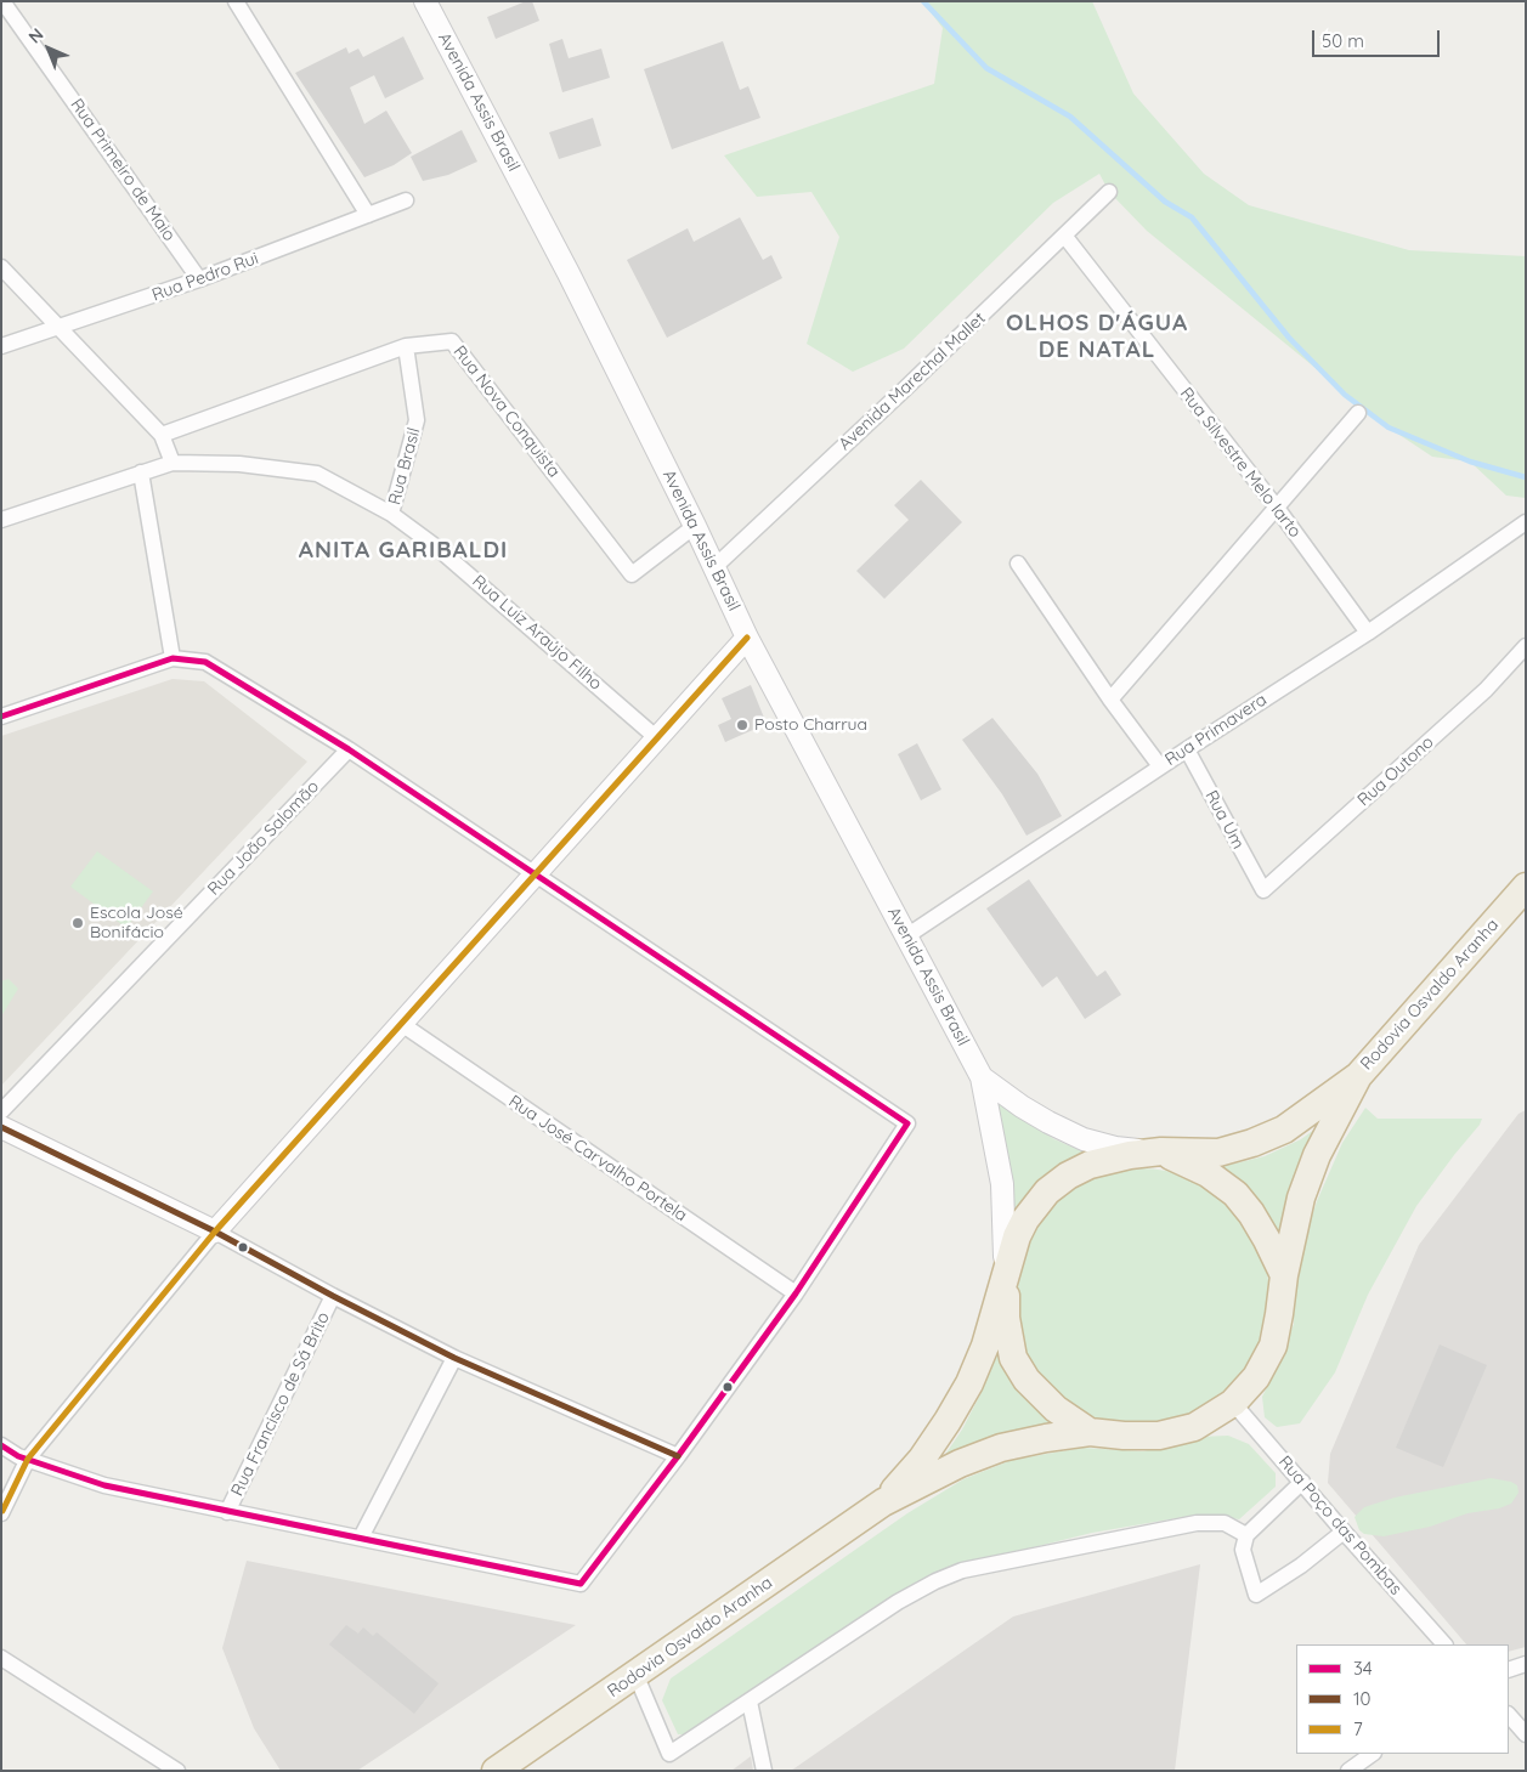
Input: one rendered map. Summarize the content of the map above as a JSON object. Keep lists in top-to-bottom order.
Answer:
{
  "streets": {
    "highway": ["Rodovia Osvaldo Aranha"],
    "main road": ["Avenida Assis Brasil"],
    "street": [
      "Rua Primeiro de Maio",
      "Rua Pedro Rui",
      "Avenida Marechal Mallet",
      "Rua Nova Conquista",
      "Rua Silvestre Melo Iarto",
      "Rua Brasil",
      "Rua Luiz Araújo Filho",
      "Rua Primavera",
      "Rua Outono",
      "Rua Um",
      "Rua João Salomão",
      "Rua José Carvalho Portela",
      "Rua Francisco de Sá Brito",
      "Rua Poço das Pombas"
    ]
  },
  "crossings": [
    ["Avenida Assis Brasil", "Avenida Marechal Mallet"],
    ["Avenida Assis Brasil", "Rua Nova Conquista"],
    ["Avenida Assis Brasil", "Rua Primavera"],
    ["Rua Primeiro de Maio", "Rua Pedro Rui"],
    ["Avenida Marechal Mallet", "Rua Silvestre Melo Iarto"],
    ["Rua Nova Conquista", "Rua Brasil"],
    ["Rua Silvestre Melo Iarto", "Rua Primavera"],
    ["Rua Brasil", "Rua Luiz Araújo Filho"],
    ["Rua Primavera", "Rua Um"],
    ["Rua Outono", "Rua Um"]
  ],
  "districts": ["OLHOS D'ÁGUA DE NATAL", "ANITA GARIBALDI"],
  "places": ["Posto Charrua", "Escola José Bonifácio"],
  "lines": ["transit line 7", "transit line 34", "transit line 10"],
  "legend": ["34", "10", "7"],
  "scale_bar": "50 m",
  "north": "top left"
}
